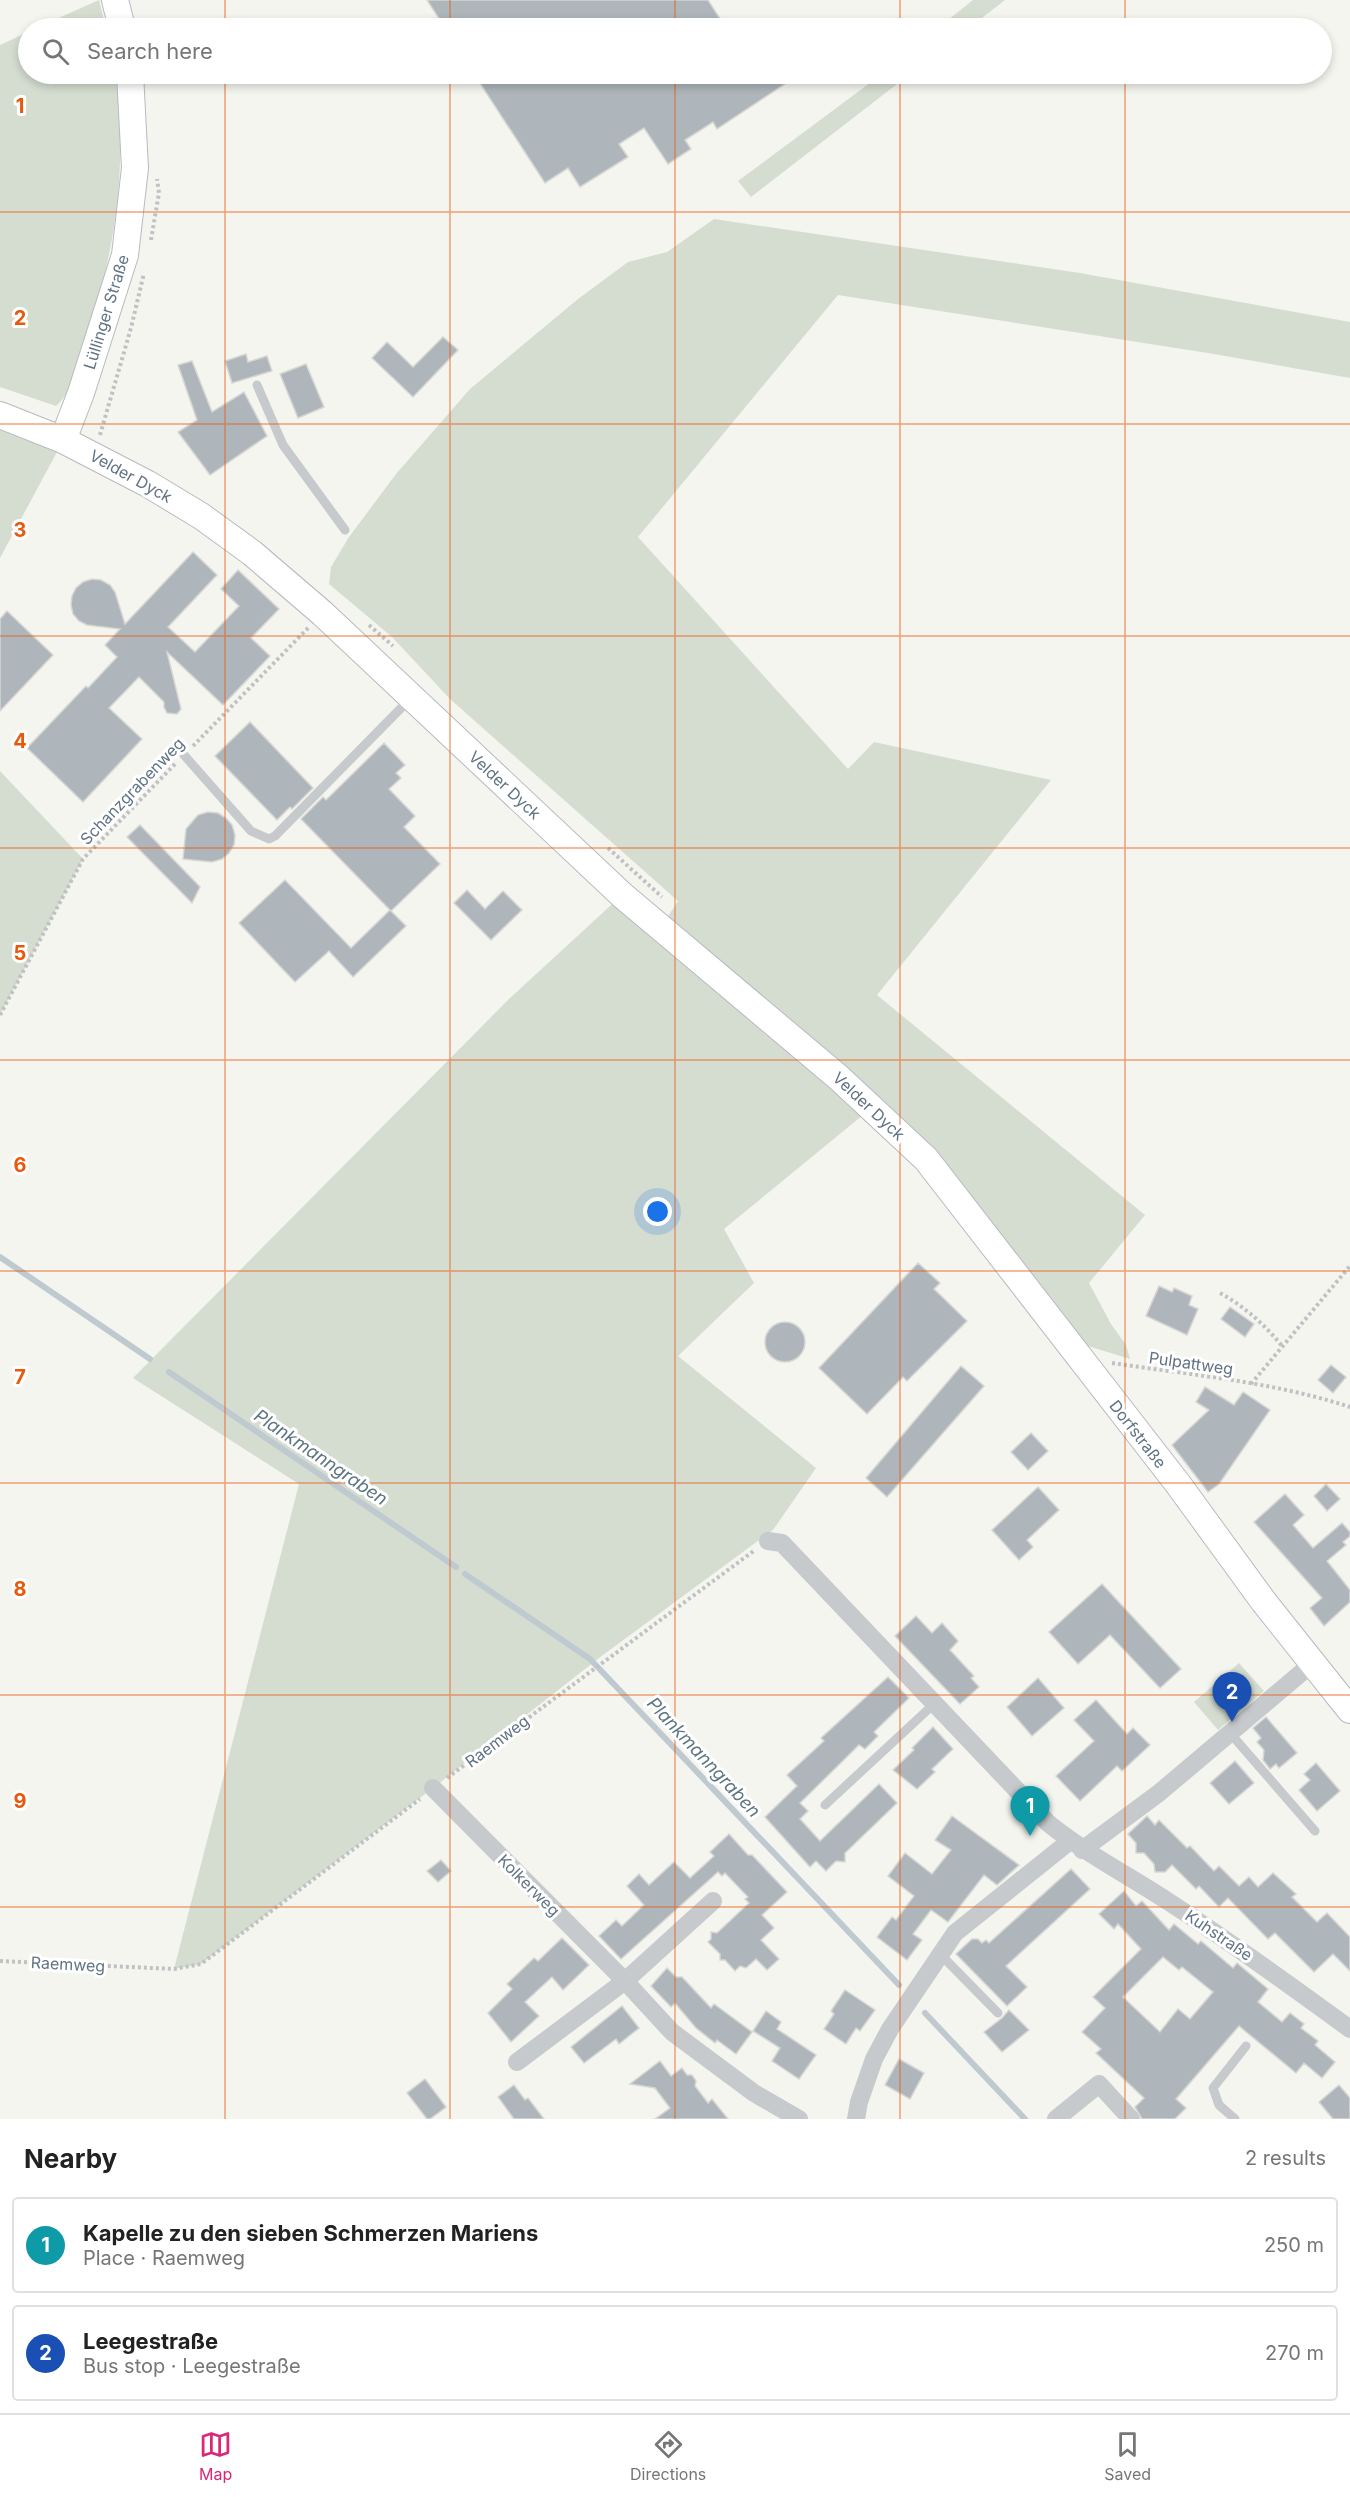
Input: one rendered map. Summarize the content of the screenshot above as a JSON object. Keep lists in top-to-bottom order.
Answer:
{
  "streets": {
    "main road": ["Lüllinger Straße", "Velder Dyck", "Dorfstraße"],
    "street": ["Kolkerweg", "Kuhstraße"],
    "path": ["Schanzgrabenweg", "Pulpattweg", "Raemweg"]
  },
  "crossings": [
    ["Lüllinger Straße", "Velder Dyck"],
    ["Velder Dyck", "Schanzgrabenweg"],
    ["Velder Dyck", "Dorfstraße"],
    ["Pulpattweg", "Dorfstraße"],
    ["Raemweg", "Kolkerweg"]
  ],
  "water": ["Plankmanngraben"],
  "page": {
    "search": "Search here",
    "pins": ["2", "1"],
    "heading": ["Nearby", "2 results"],
    "list": [
      {
        "mark": "1",
        "name": "Kapelle zu den sieben Schmerzen Mariens",
        "note": "Place · Raemweg",
        "value": "250 m"
      },
      {
        "mark": "2",
        "name": "Leegestraße",
        "note": "Bus stop · Leegestraße",
        "value": "270 m"
      }
    ],
    "nav": ["Map", "Directions", "Saved"]
  },
  "grid": {
    "rows": [
      "1",
      "2",
      "3",
      "4",
      "5",
      "6",
      "7",
      "8",
      "9"
    ]
  }
}
